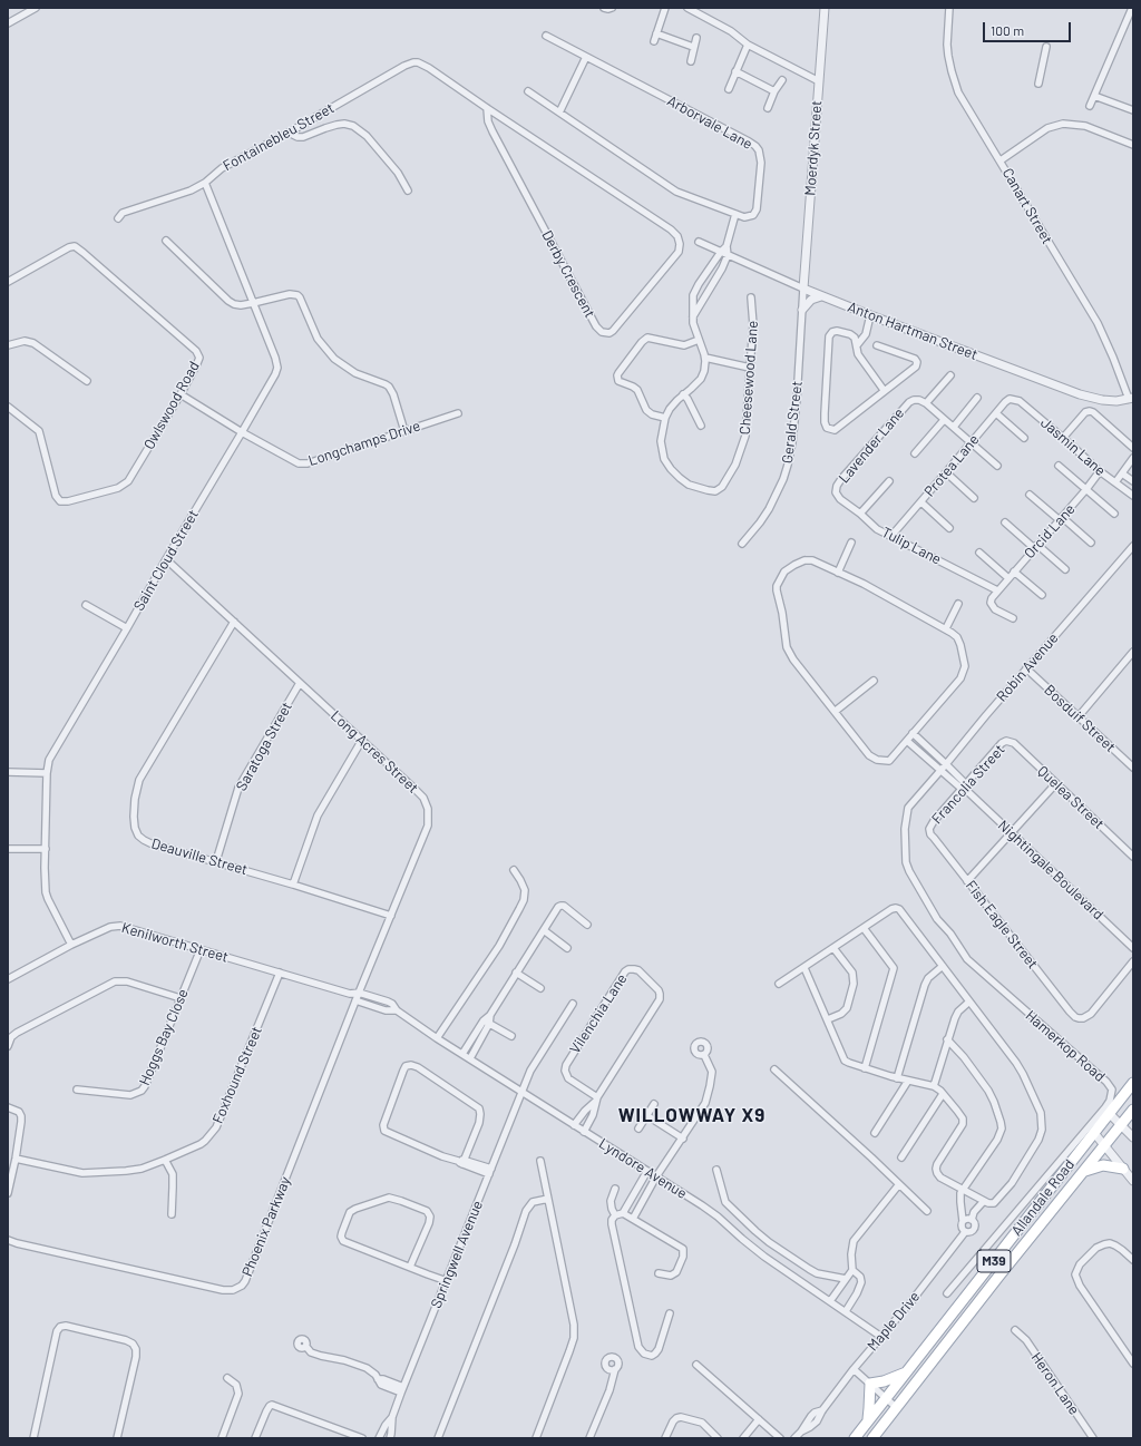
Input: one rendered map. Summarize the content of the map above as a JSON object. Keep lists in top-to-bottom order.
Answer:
{
  "streets": {
    "main road": ["Allandale Road", "M39"],
    "street": [
      "Arborvale Lane",
      "Fontainebleu Street",
      "Moerdyk Street",
      "Canart Street",
      "Derby Crescent",
      "Anton Hartman Street",
      "Cheesewood Lane",
      "Owlswood Road",
      "Gerald Street",
      "Longchamps Drive",
      "Lavender Lane",
      "Jasmin Lane",
      "Protea Lane",
      "Orcid Lane",
      "Tulip Lane",
      "Saint Cloud Street",
      "Robin Avenue",
      "Bosduif Street",
      "Saratoga Street",
      "Long Acres Street",
      "Francolia Street",
      "Quelea Street",
      "Deauville Street",
      "Nightingale Boulevard",
      "Fish Eagle Street",
      "Kenilworth Street",
      "Vilenchia Lane",
      "Hoggs Bay Close",
      "Hamerkop Road",
      "Foxhound Street",
      "Lyndore Avenue",
      "Phoenix Parkway",
      "Springwell Avenue",
      "Maple Drive",
      "Heron Lane"
    ]
  },
  "crossings": [
    ["Fontainebleu Street", "Derby Crescent"],
    ["Fontainebleu Street", "Saint Cloud Street"],
    ["Moerdyk Street", "Anton Hartman Street"],
    ["Moerdyk Street", "Gerald Street"],
    ["Canart Street", "Anton Hartman Street"],
    ["Anton Hartman Street", "Gerald Street"],
    ["Owlswood Road", "Longchamps Drive"],
    ["Longchamps Drive", "Saint Cloud Street"],
    ["Lavender Lane", "Tulip Lane"],
    ["Jasmin Lane", "Protea Lane"],
    ["Jasmin Lane", "Orcid Lane"],
    ["Protea Lane", "Tulip Lane"],
    ["Orcid Lane", "Tulip Lane"],
    ["Saint Cloud Street", "Long Acres Street"],
    ["Saint Cloud Street", "Kenilworth Street"],
    ["Robin Avenue", "Bosduif Street"],
    ["Robin Avenue", "Nightingale Boulevard"],
    ["Robin Avenue", "Hamerkop Road"],
    ["Saratoga Street", "Long Acres Street"],
    ["Saratoga Street", "Deauville Street"],
    ["Long Acres Street", "Deauville Street"],
    ["Long Acres Street", "Kenilworth Street"],
    ["Long Acres Street", "Lyndore Avenue"],
    ["Long Acres Street", "Phoenix Parkway"],
    ["Francolia Street", "Quelea Street"],
    ["Francolia Street", "Nightingale Boulevard"],
    ["Francolia Street", "Fish Eagle Street"],
    ["Kenilworth Street", "Hoggs Bay Close"],
    ["Kenilworth Street", "Foxhound Street"],
    ["Kenilworth Street", "Lyndore Avenue"],
    ["Vilenchia Lane", "Lyndore Avenue"],
    ["Lyndore Avenue", "Phoenix Parkway"],
    ["Lyndore Avenue", "Springwell Avenue"],
    ["Lyndore Avenue", "Maple Drive"]
  ],
  "districts": ["WILLOWWAY X9"],
  "scale_bar": "100 m"
}
